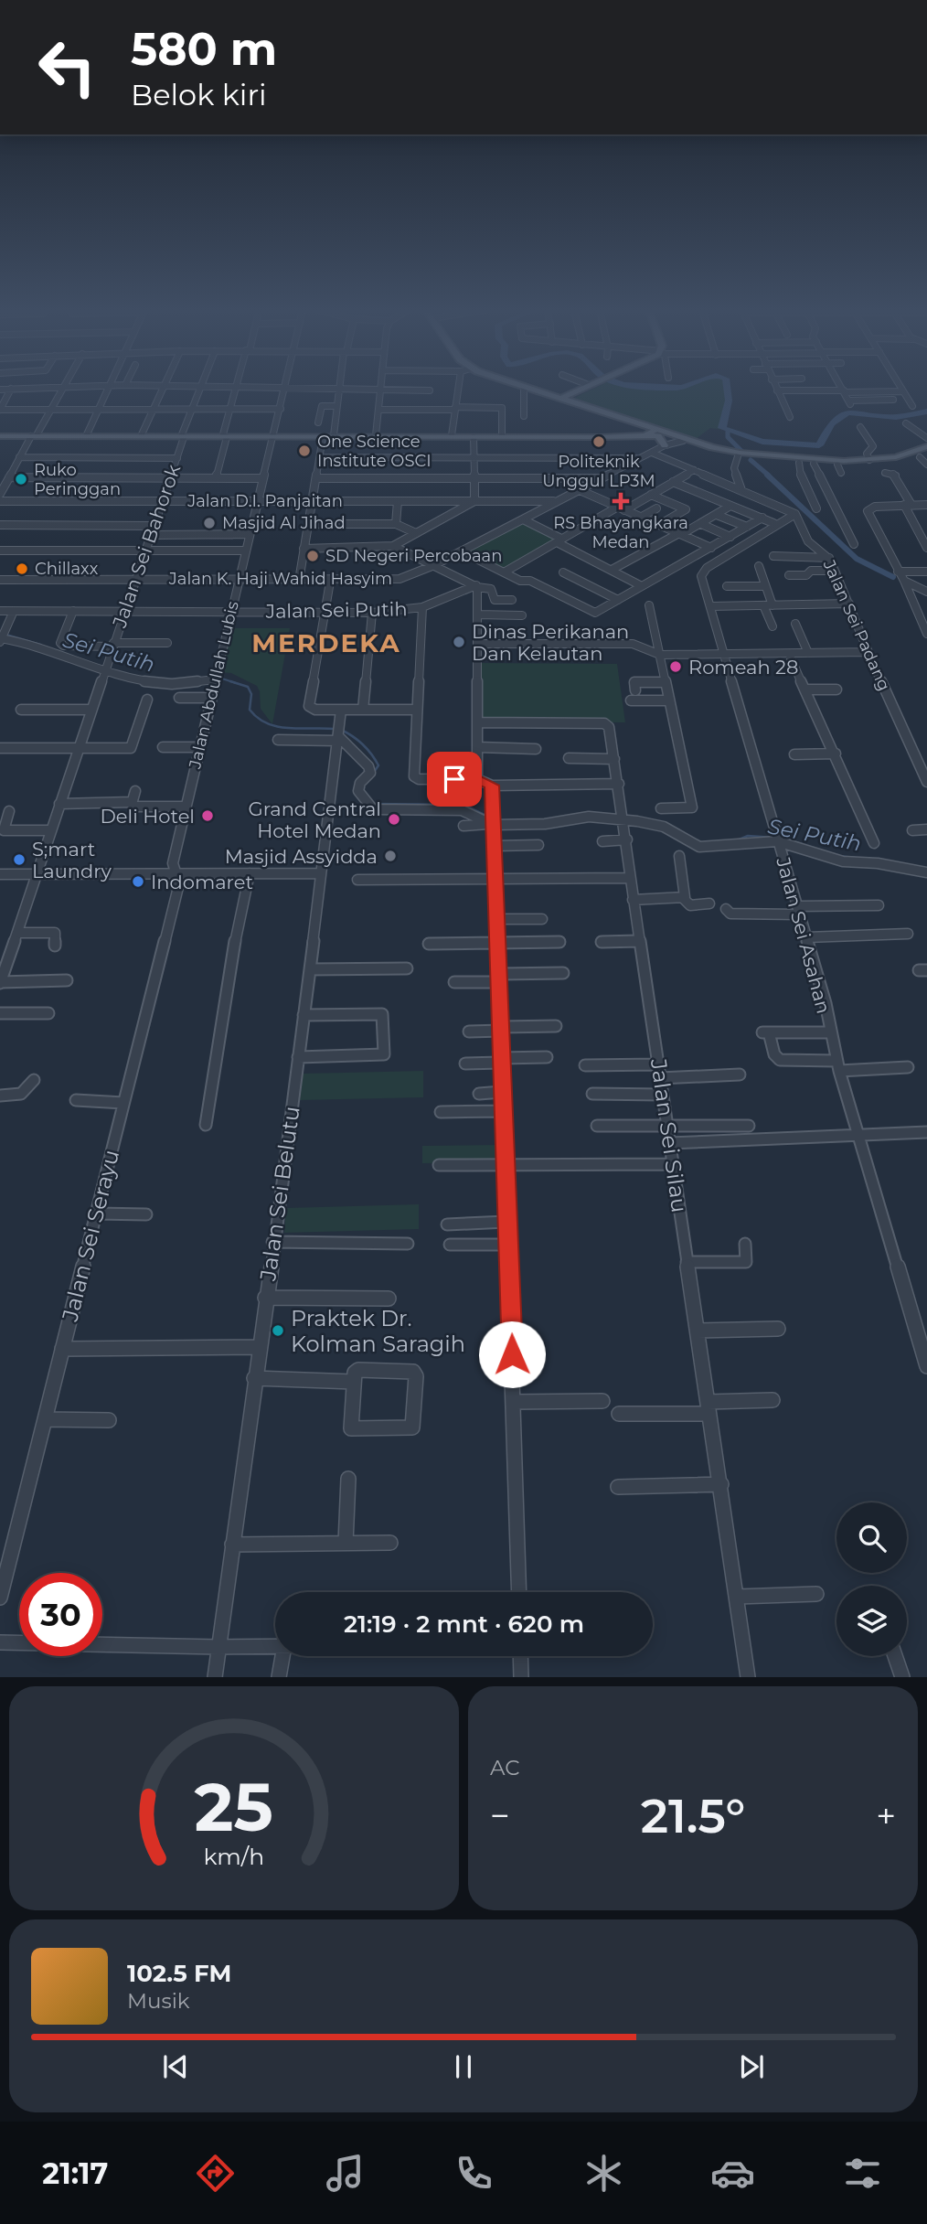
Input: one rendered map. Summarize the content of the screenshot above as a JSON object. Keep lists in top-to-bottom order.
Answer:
{
  "streets": {
    "street": [
      "Jalan D.I. Panjaitan",
      "Jalan Sei Bahorok",
      "Jalan K. Haji Wahid Hasyim",
      "Jalan Sei Putih",
      "Jalan Sei Padang",
      "Jalan Abdullah Lubis",
      "Jalan Sei Asahan",
      "Jalan Sei Silau",
      "Jalan Sei Belutu",
      "Jalan Sei Serayu"
    ]
  },
  "crossings": [
    ["Jalan D.I. Panjaitan", "Jalan Sei Bahorok"],
    ["Jalan D.I. Panjaitan", "Jalan K. Haji Wahid Hasyim"],
    ["Jalan D.I. Panjaitan", "Jalan Abdullah Lubis"],
    ["Jalan Sei Bahorok", "Jalan K. Haji Wahid Hasyim"],
    ["Jalan Sei Bahorok", "Jalan Sei Putih"],
    ["Jalan K. Haji Wahid Hasyim", "Jalan Abdullah Lubis"],
    ["Jalan Sei Putih", "Jalan Abdullah Lubis"],
    ["Jalan Sei Padang", "Jalan Sei Asahan"],
    ["Jalan Abdullah Lubis", "Jalan Sei Serayu"]
  ],
  "districts": ["MERDEKA"],
  "water": ["Sei Putih"],
  "places": {
    "other": [
      "Politeknik Unggul LP3M",
      "One Science Institute OSCI",
      "Ruko Peringgan",
      "Masjid Al Jihad",
      "SD Negeri Percobaan",
      "Chillaxx",
      "Dinas Perikanan Dan Kelautan",
      "Romeah 28",
      "Deli Hotel",
      "Grand Central Hotel Medan",
      "Masjid Assyidda",
      "S;mart Laundry",
      "Indomaret",
      "Praktek Dr. Kolman Saragih"
    ],
    "health": ["RS Bhayangkara Medan"]
  },
  "page": {
    "turn": ["580 m", "Belok kiri"],
    "limit": "30",
    "trip": "21:19 · 2 mnt · 620 m",
    "tile": "AC",
    "heat": ["−", "21.5°", "+"],
    "song": ["102.5 FM", "Musik"],
    "tabs": "21:17",
    "gauge": ["25", "km/h"]
  }
}
